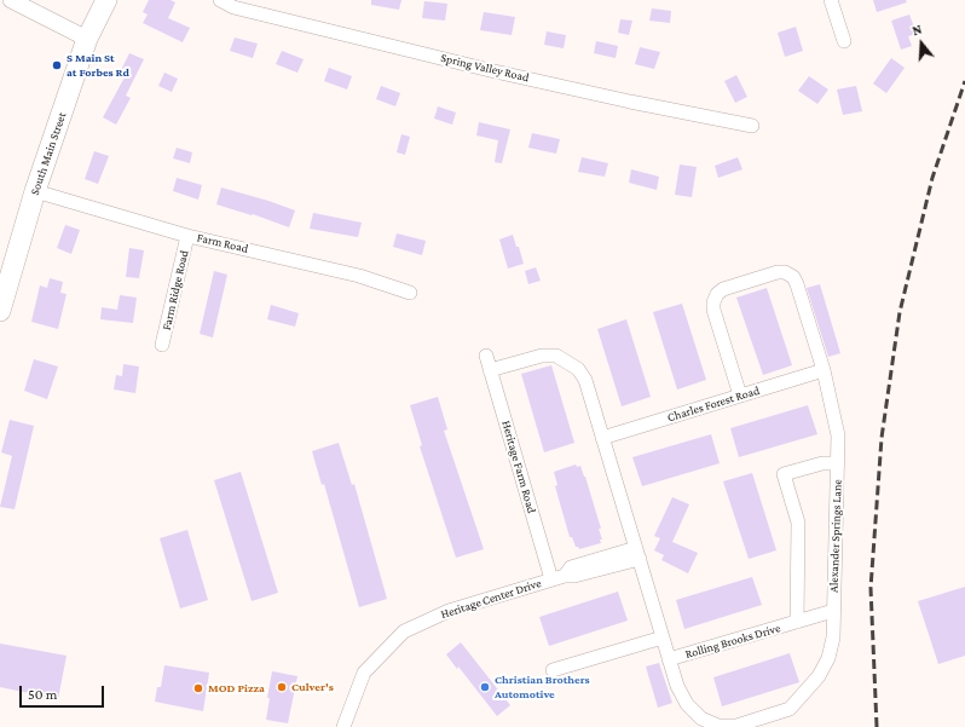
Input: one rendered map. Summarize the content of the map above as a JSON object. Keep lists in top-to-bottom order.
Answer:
{
  "streets": {
    "main road": ["South Main Street"],
    "street": [
      "Spring Valley Road",
      "Farm Road",
      "Farm Ridge Road",
      "Charles Forest Road",
      "Heritage Farm Road",
      "Alexander Springs Lane",
      "Heritage Center Drive",
      "Rolling Brooks Drive"
    ]
  },
  "crossings": [
    ["South Main Street", "Farm Road"],
    ["Farm Road", "Farm Ridge Road"],
    ["Charles Forest Road", "Alexander Springs Lane"],
    ["Heritage Farm Road", "Alexander Springs Lane"],
    ["Heritage Farm Road", "Heritage Center Drive"],
    ["Alexander Springs Lane", "Rolling Brooks Drive"]
  ],
  "places": [
    "S Main St at Forbes Rd",
    "Culver's",
    "Christian Brothers Automotive",
    "MOD Pizza"
  ],
  "scale_bar": "50 m",
  "north": "top"
}
